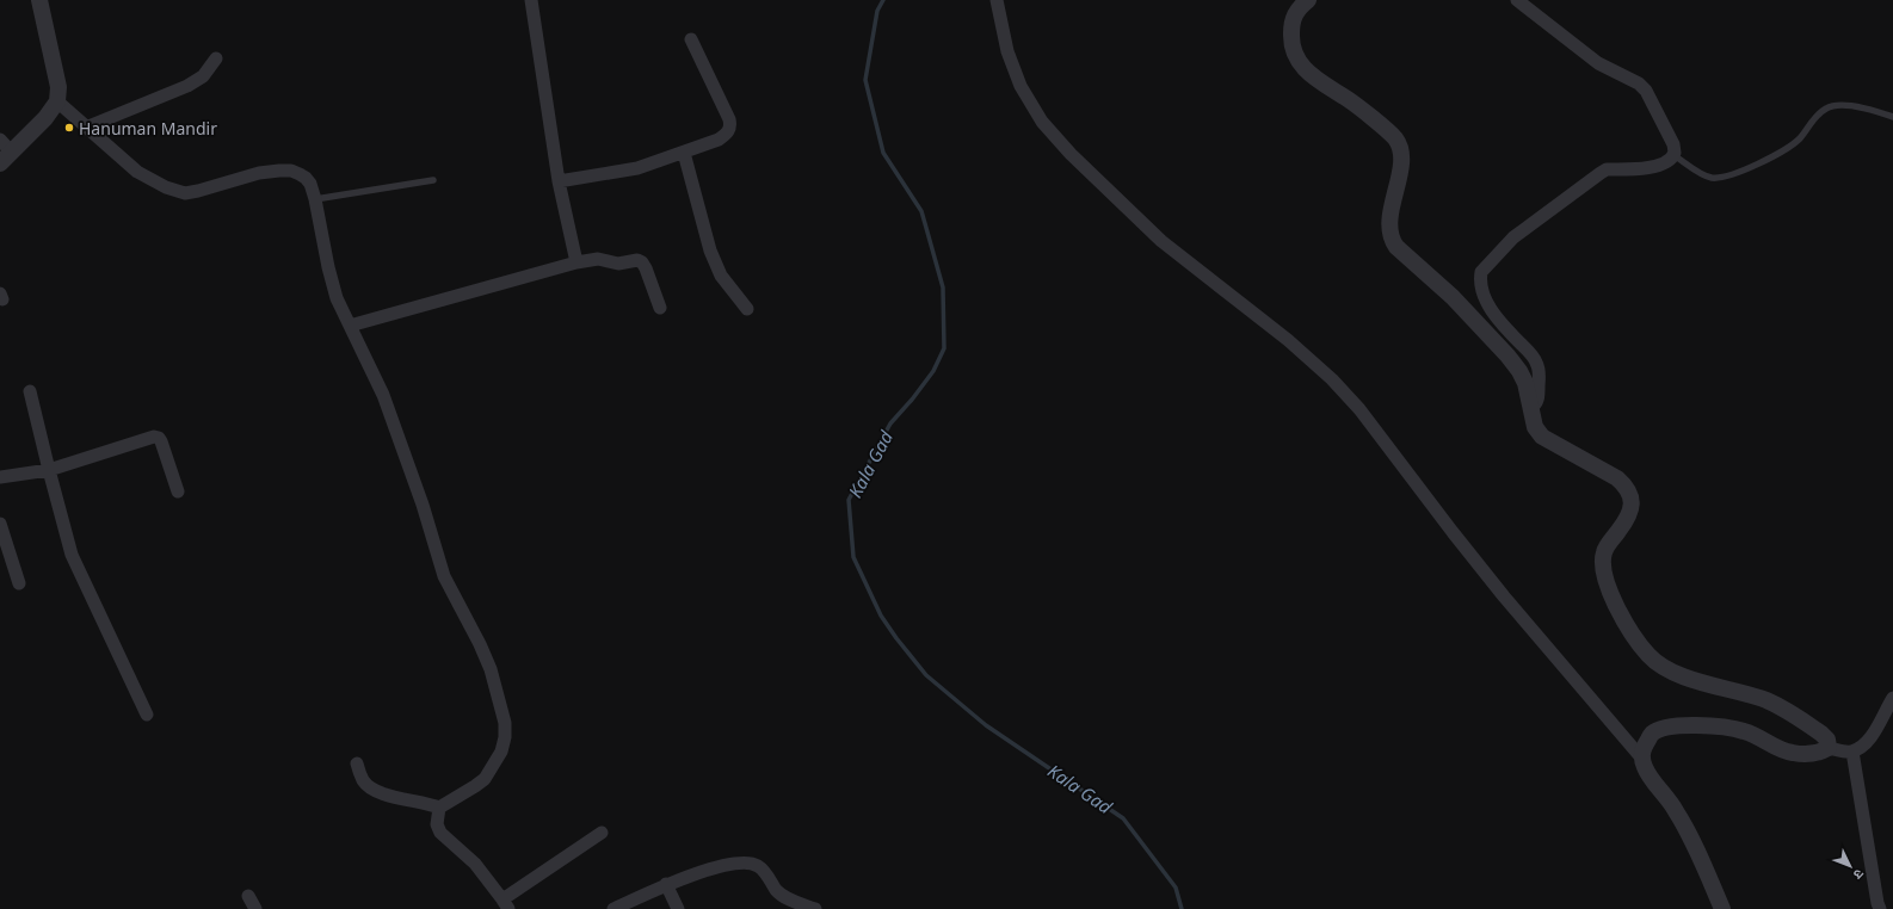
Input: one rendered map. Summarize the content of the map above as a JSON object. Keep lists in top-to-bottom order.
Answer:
{
  "water": ["Kala Gad"],
  "places": ["Hanuman Mandir"],
  "north": "bottom right"
}
